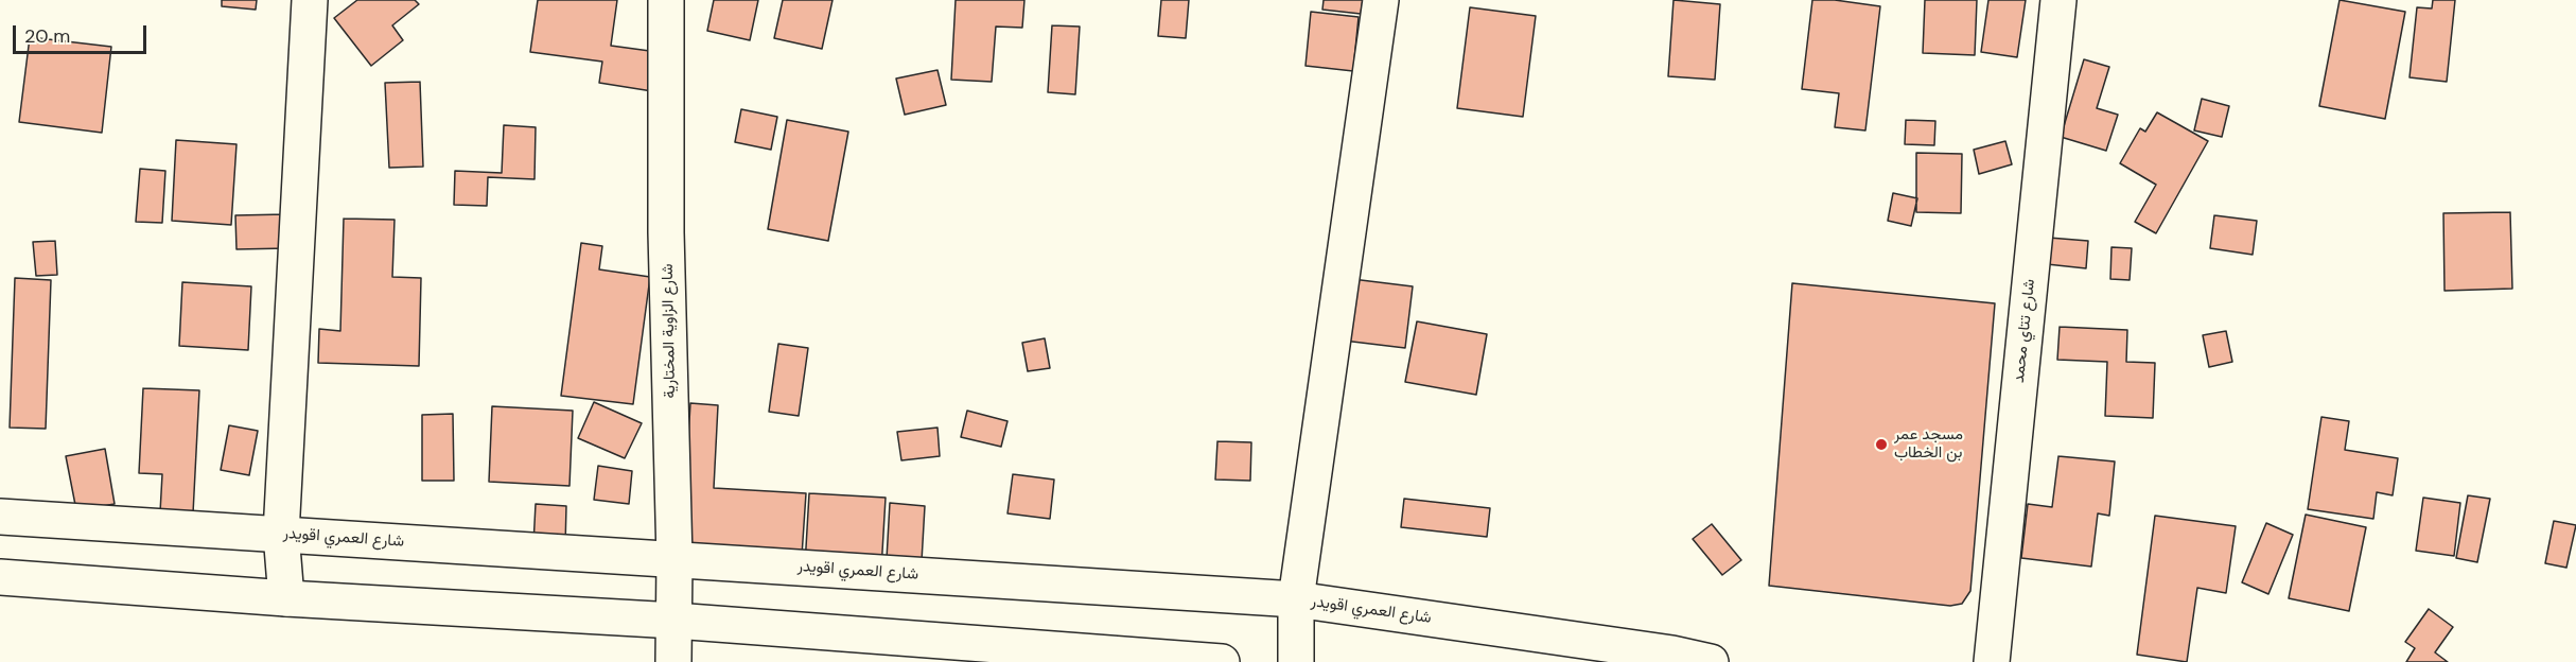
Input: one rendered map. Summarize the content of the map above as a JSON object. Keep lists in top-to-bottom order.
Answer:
{
  "streets": {
    "street": ["شارع الزاوية المختارية", "شارع تتاي محمد", "شارع العمري اقويدر"]
  },
  "crossings": [
    ["شارع الزاوية المختارية", "شارع العمري اقويدر"]
  ],
  "places": ["مسجد عمر بن الخطاب"],
  "scale_bar": "20 m"
}
